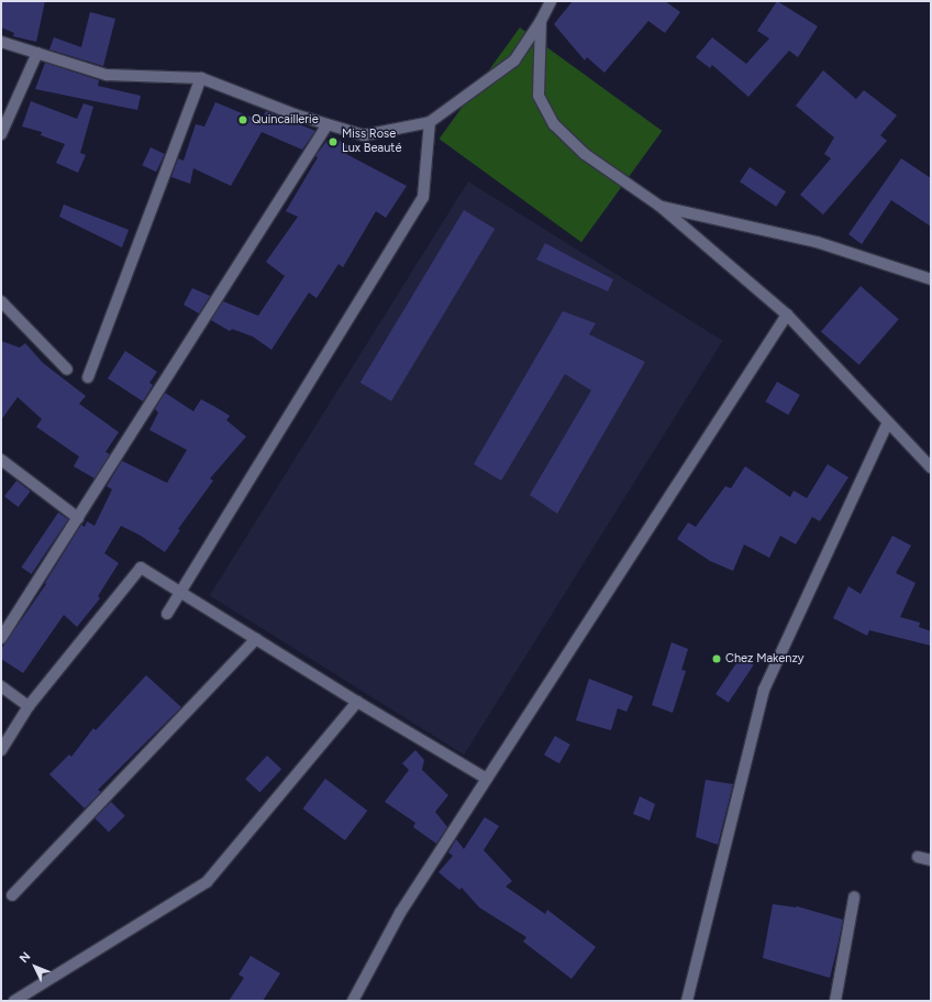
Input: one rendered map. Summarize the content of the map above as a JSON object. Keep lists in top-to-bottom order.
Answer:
{
  "places": ["Quincaillerie", "Miss Rose Lux Beauté", "Chez Makenzy"],
  "north": "top left"
}
